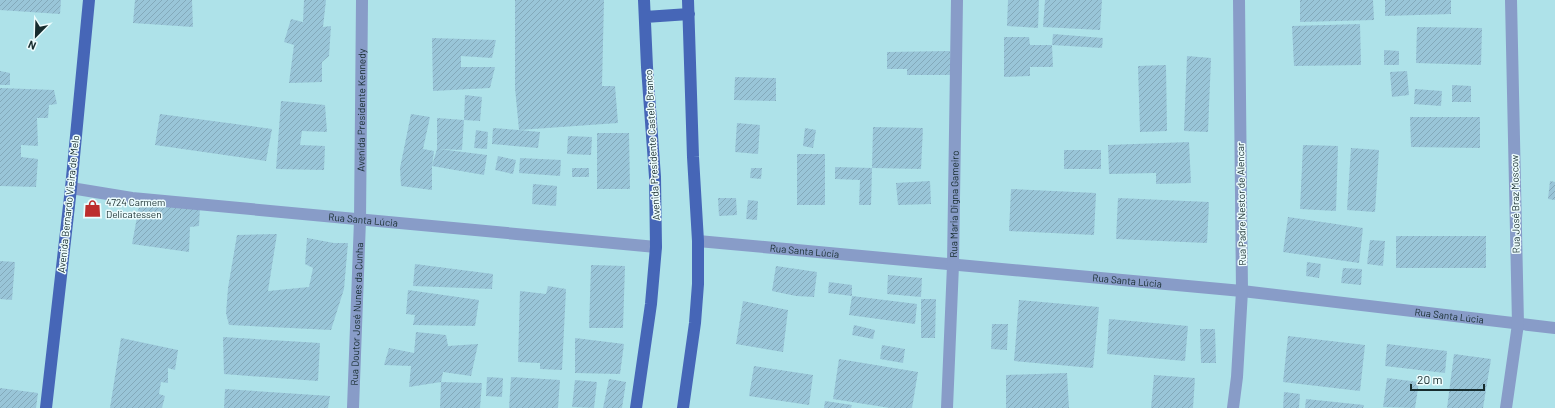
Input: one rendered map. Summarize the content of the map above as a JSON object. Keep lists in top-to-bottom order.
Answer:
{
  "streets": {
    "main road": ["Avenida Presidente Castelo Branco", "Avenida Bernardo Vieira de Melo"],
    "street": [
      "Avenida Presidente Kennedy",
      "Rua Maria Digna Gameiro",
      "Rua Padre Nestor de Alencar",
      "Rua José Braz Moscow",
      "Rua Santa Lúcia",
      "Rua Doutor José Nunes da Cunha"
    ]
  },
  "crossings": [
    ["Avenida Presidente Kennedy", "Rua Santa Lúcia"],
    ["Avenida Presidente Kennedy", "Rua Doutor José Nunes da Cunha"],
    ["Avenida Presidente Castelo Branco", "Rua Santa Lúcia"],
    ["Avenida Bernardo Vieira de Melo", "Rua Santa Lúcia"],
    ["Rua Maria Digna Gameiro", "Rua Santa Lúcia"],
    ["Rua Padre Nestor de Alencar", "Rua Santa Lúcia"],
    ["Rua José Braz Moscow", "Rua Santa Lúcia"],
    ["Rua Santa Lúcia", "Rua Doutor José Nunes da Cunha"]
  ],
  "places": {
    "shop": ["4724 Carmem Delicatessen"]
  },
  "scale_bar": "20 m",
  "north": "bottom left"
}
